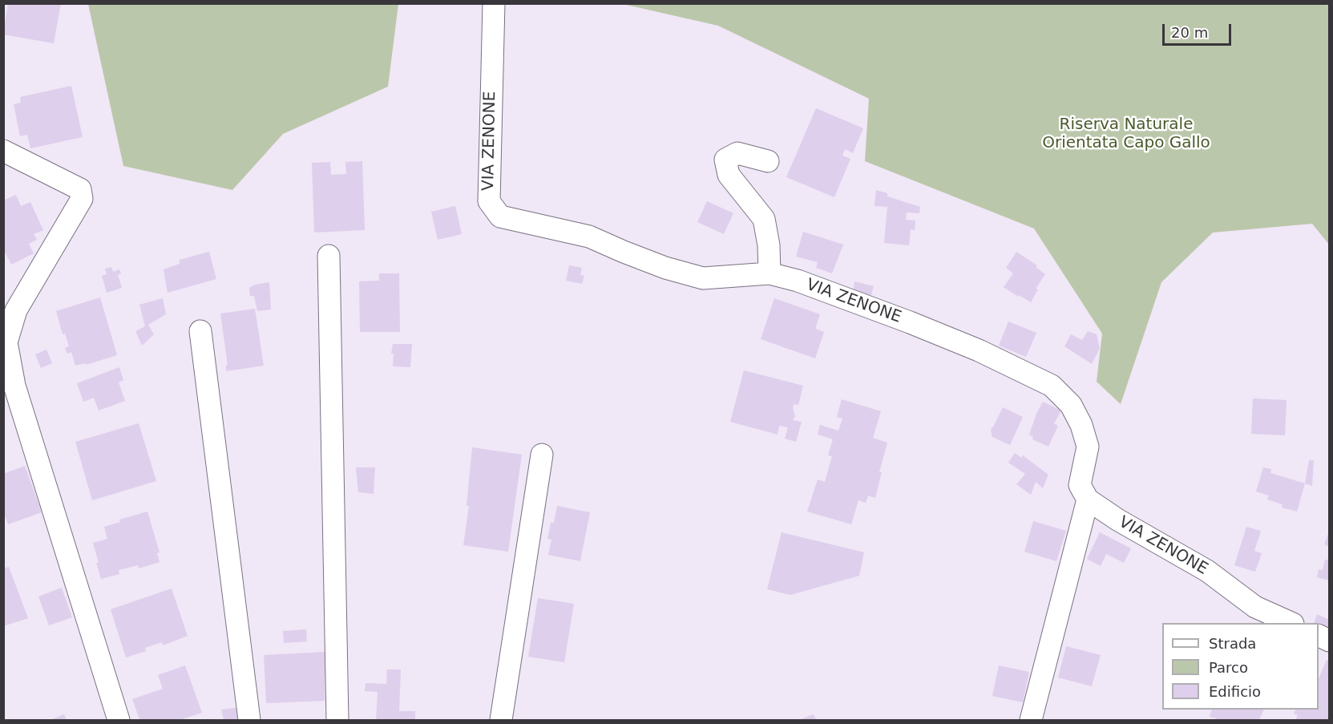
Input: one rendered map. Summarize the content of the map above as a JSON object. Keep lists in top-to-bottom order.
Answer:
{
  "streets": {
    "street": ["VIA ZENONE"]
  },
  "parks": ["Riserva Naturale Orientata Capo Gallo"],
  "legend": ["Strada", "Parco", "Edificio"],
  "scale_bar": "20 m"
}
